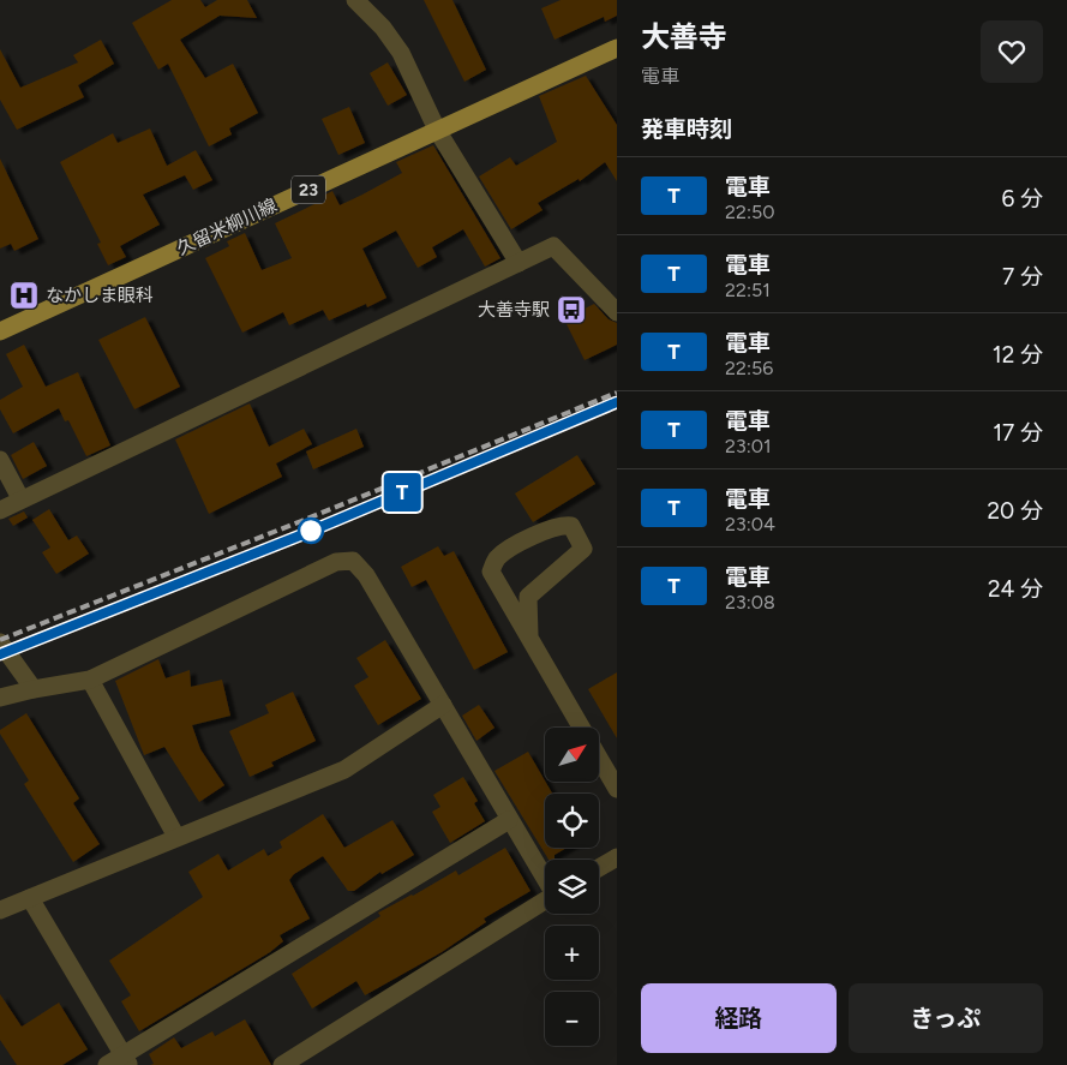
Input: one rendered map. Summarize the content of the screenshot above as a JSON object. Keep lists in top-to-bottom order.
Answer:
{
  "streets": {
    "main road": ["23", "久留米柳川線"]
  },
  "places": {
    "hospital": ["なかしま眼科"],
    "bus stop": ["大善寺駅"]
  },
  "north": "top right",
  "page": {
    "on_map": "T",
    "heading": [
      ["大善寺", "電車"],
      "発車時刻"
    ],
    "list": [
      {
        "mark": "T",
        "name": "電車",
        "note": "22:50",
        "value": "6 分"
      },
      {
        "mark": "T",
        "name": "電車",
        "note": "22:51",
        "value": "7 分"
      },
      {
        "mark": "T",
        "name": "電車",
        "note": "22:56",
        "value": "12 分"
      },
      {
        "mark": "T",
        "name": "電車",
        "note": "23:01",
        "value": "17 分"
      },
      {
        "mark": "T",
        "name": "電車",
        "note": "23:04",
        "value": "20 分"
      },
      {
        "mark": "T",
        "name": "電車",
        "note": "23:08",
        "value": "24 分"
      }
    ],
    "map_buttons": ["+", "−"],
    "buttons": ["経路", "きっぷ"]
  }
}
